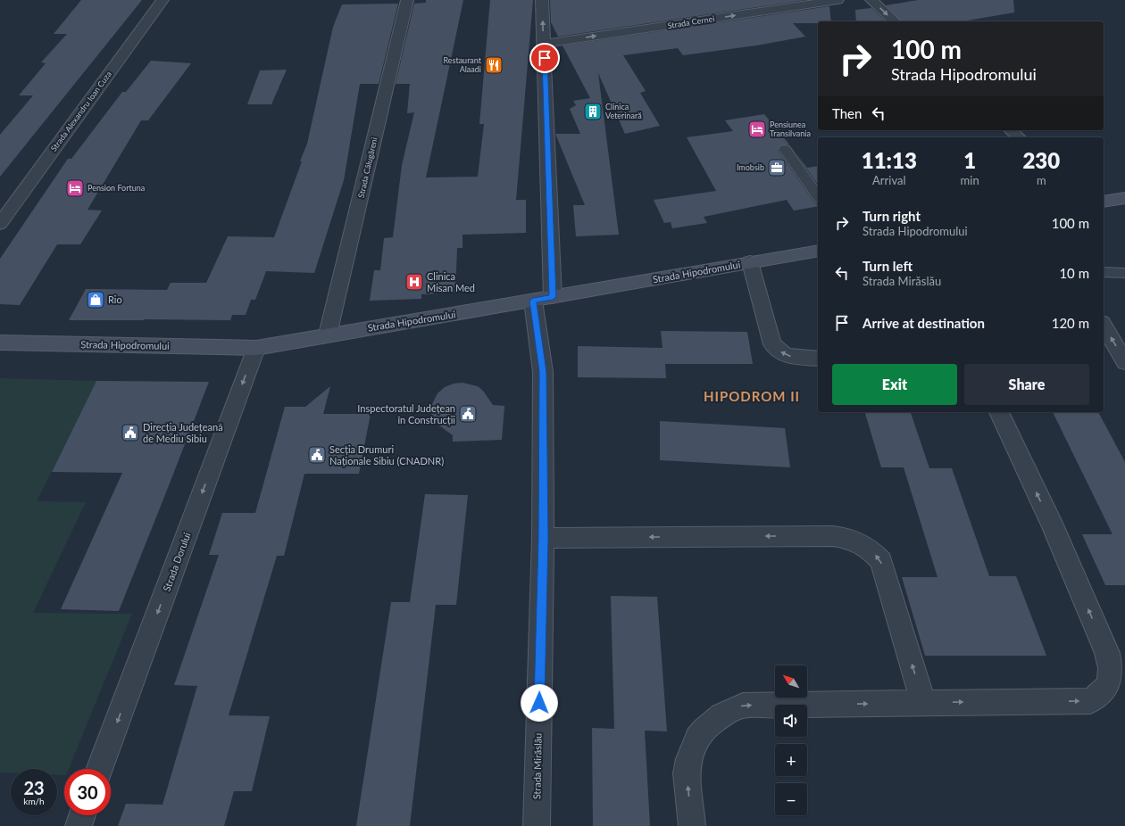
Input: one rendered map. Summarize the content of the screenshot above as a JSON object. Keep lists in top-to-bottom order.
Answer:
{
  "streets": {
    "street": [
      "Strada Cernei",
      "Strada Alexandru Ioan Cuza",
      "Strada Călugăreni",
      "Strada Hipodromului",
      "Strada Dorului",
      "Strada Mirăslău"
    ]
  },
  "crossings": [
    ["Strada Cernei", "Strada Mirăslău"],
    ["Strada Călugăreni", "Strada Hipodromului"],
    ["Strada Hipodromului", "Strada Dorului"],
    ["Strada Hipodromului", "Strada Mirăslău"]
  ],
  "one_way": ["Strada Cernei", "Strada Dorului"],
  "districts": ["HIPODROM II"],
  "places": {
    "restaurant": ["Restaurant Alaadi"],
    "building": ["Clinica Veterinară"],
    "hotel": ["Pensiunea Transilvania", "Pension Fortuna"],
    "office": ["Imobsib"],
    "hospital": ["Clinica Misan Med"],
    "shop": ["Rio"],
    "public building": ["Inspectoratul Județean în Construcții", "Direcția Județeană de Mediu Sibiu", "Secția Drumuri Naționale Sibiu (CNADNR)"]
  },
  "north": "top left",
  "page": {
    "turn": ["100 m", "Strada Hipodromului"],
    "then": "Then",
    "eta": [
      "11:13",
      "Arrival",
      "1",
      "min",
      "230",
      "m"
    ],
    "list": [
      {
        "name": "Turn right",
        "note": "Strada Hipodromului",
        "value": "100 m"
      },
      {
        "name": "Turn left",
        "note": "Strada Mirăslău",
        "value": "10 m"
      },
      {
        "name": "Arrive at destination",
        "value": "120 m"
      }
    ],
    "buttons": ["Exit", "Share"],
    "map_buttons": ["+", "−"],
    "speed": "23 km/h",
    "limit": "30"
  }
}
